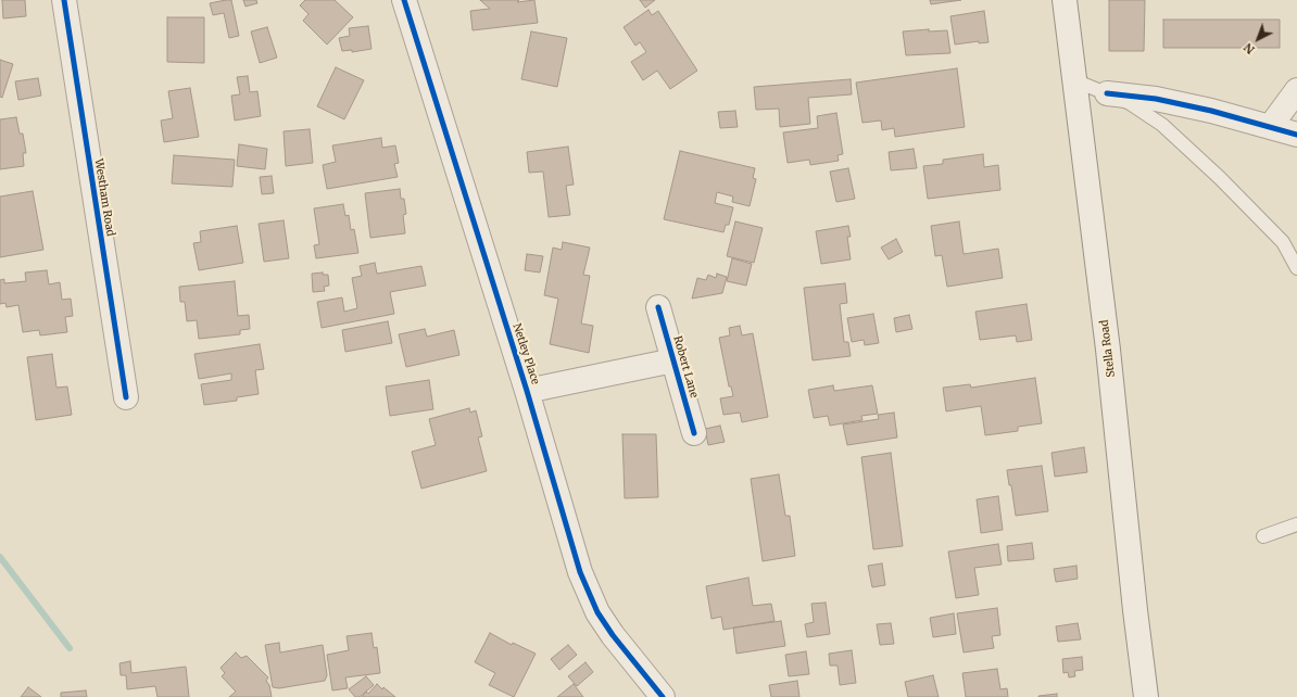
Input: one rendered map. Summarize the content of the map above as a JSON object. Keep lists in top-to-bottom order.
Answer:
{
  "streets": {
    "street": [
      "Westham Road",
      "Stella Road",
      "Netley Place",
      "Robert Lane"
    ]
  },
  "crossings": [
    ["Netley Place", "Robert Lane"]
  ],
  "north": "bottom left"
}
